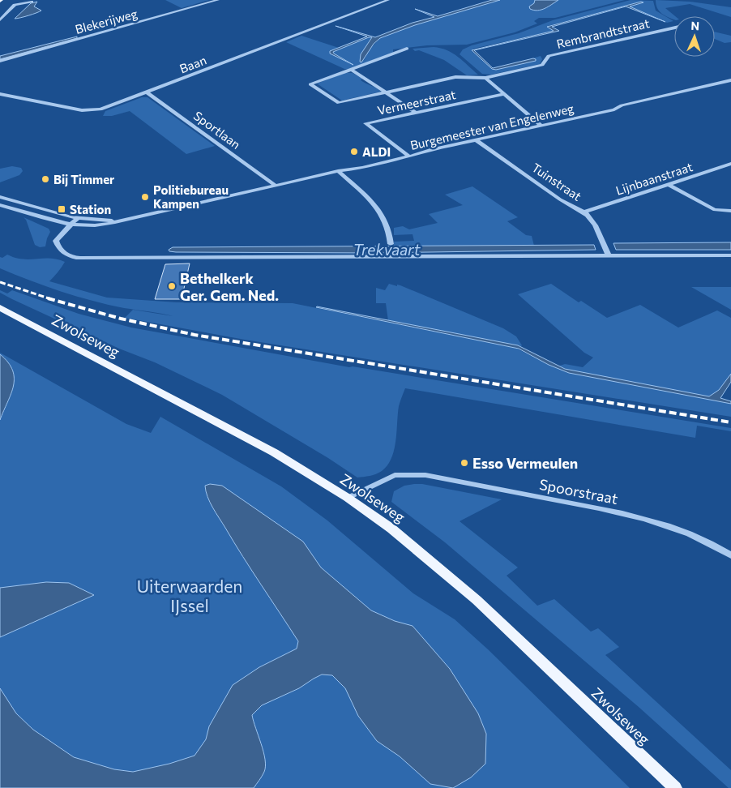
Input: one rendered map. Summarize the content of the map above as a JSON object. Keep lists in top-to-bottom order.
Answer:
{
  "streets": {
    "main road": ["Zwolseweg"],
    "street": [
      "Blekerijweg",
      "Rembrandtstraat",
      "Baan",
      "Vermeerstraat",
      "Burgemeester van Engelenweg",
      "Sportlaan",
      "Lijnbaanstraat",
      "Tuinstraat",
      "Spoorstraat"
    ]
  },
  "crossings": [
    ["Baan", "Sportlaan"],
    ["Vermeerstraat", "Burgemeester van Engelenweg"],
    ["Burgemeester van Engelenweg", "Sportlaan"],
    ["Burgemeester van Engelenweg", "Tuinstraat"],
    ["Lijnbaanstraat", "Tuinstraat"],
    ["Zwolseweg", "Spoorstraat"]
  ],
  "water": ["Trekvaart"],
  "parks": ["Uiterwaarden IJssel"],
  "places": {
    "other": [
      "ALDI",
      "Bij Timmer",
      "Politiebureau Kampen",
      "Bethelkerk Ger. Gem. Ned.",
      "Esso Vermeulen"
    ],
    "transit": ["Station"]
  },
  "north": "top"
}
